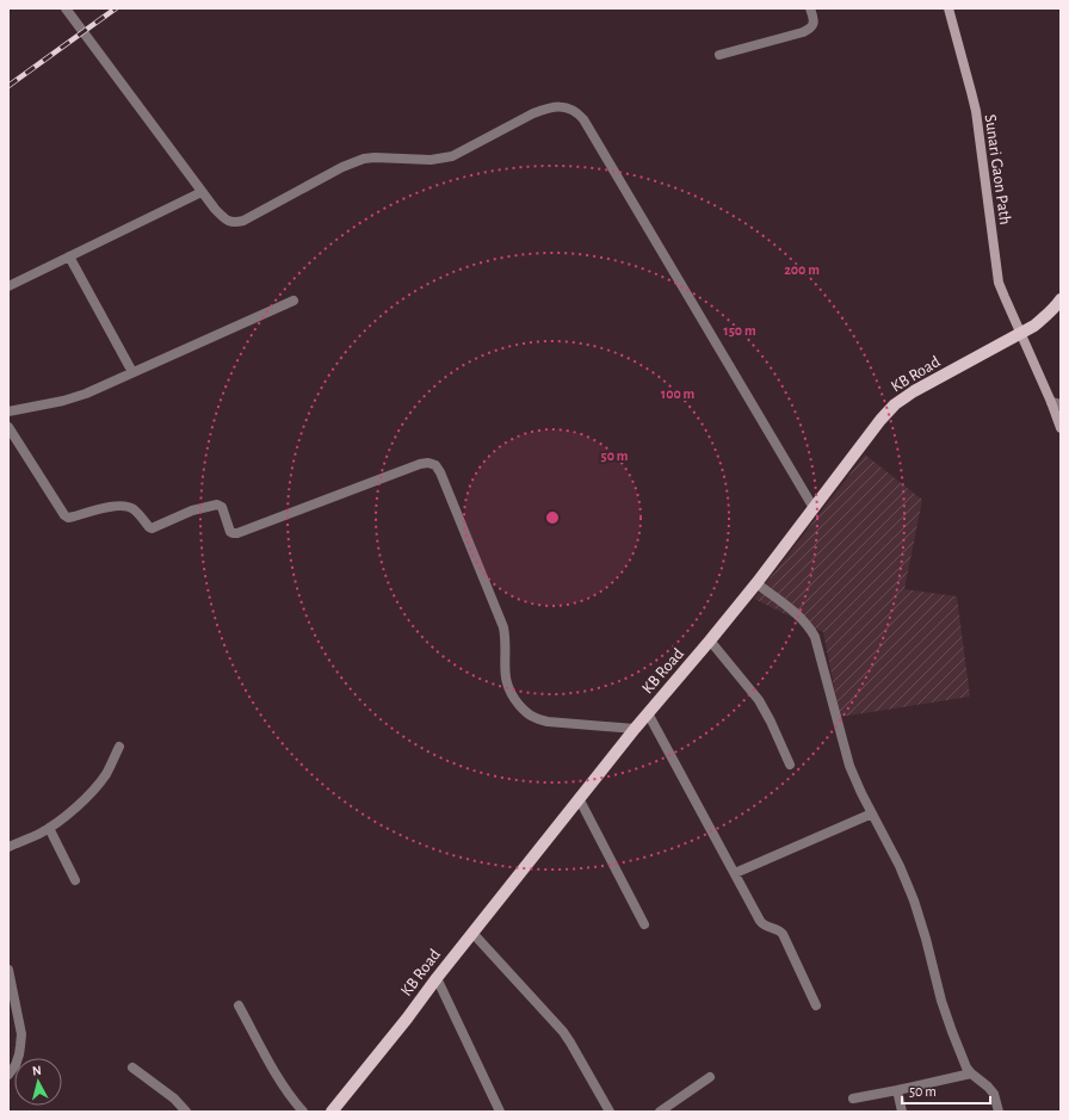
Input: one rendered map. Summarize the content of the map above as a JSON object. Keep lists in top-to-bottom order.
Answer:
{
  "streets": {
    "main road": ["KB Road"],
    "street": ["Sunari Gaon Path"]
  },
  "crossings": [
    ["Sunari Gaon Path", "KB Road"]
  ],
  "scale_bar": "50 m",
  "north": "top",
  "rings": [
    "200 m",
    "150 m",
    "100 m",
    "50 m"
  ]
}
